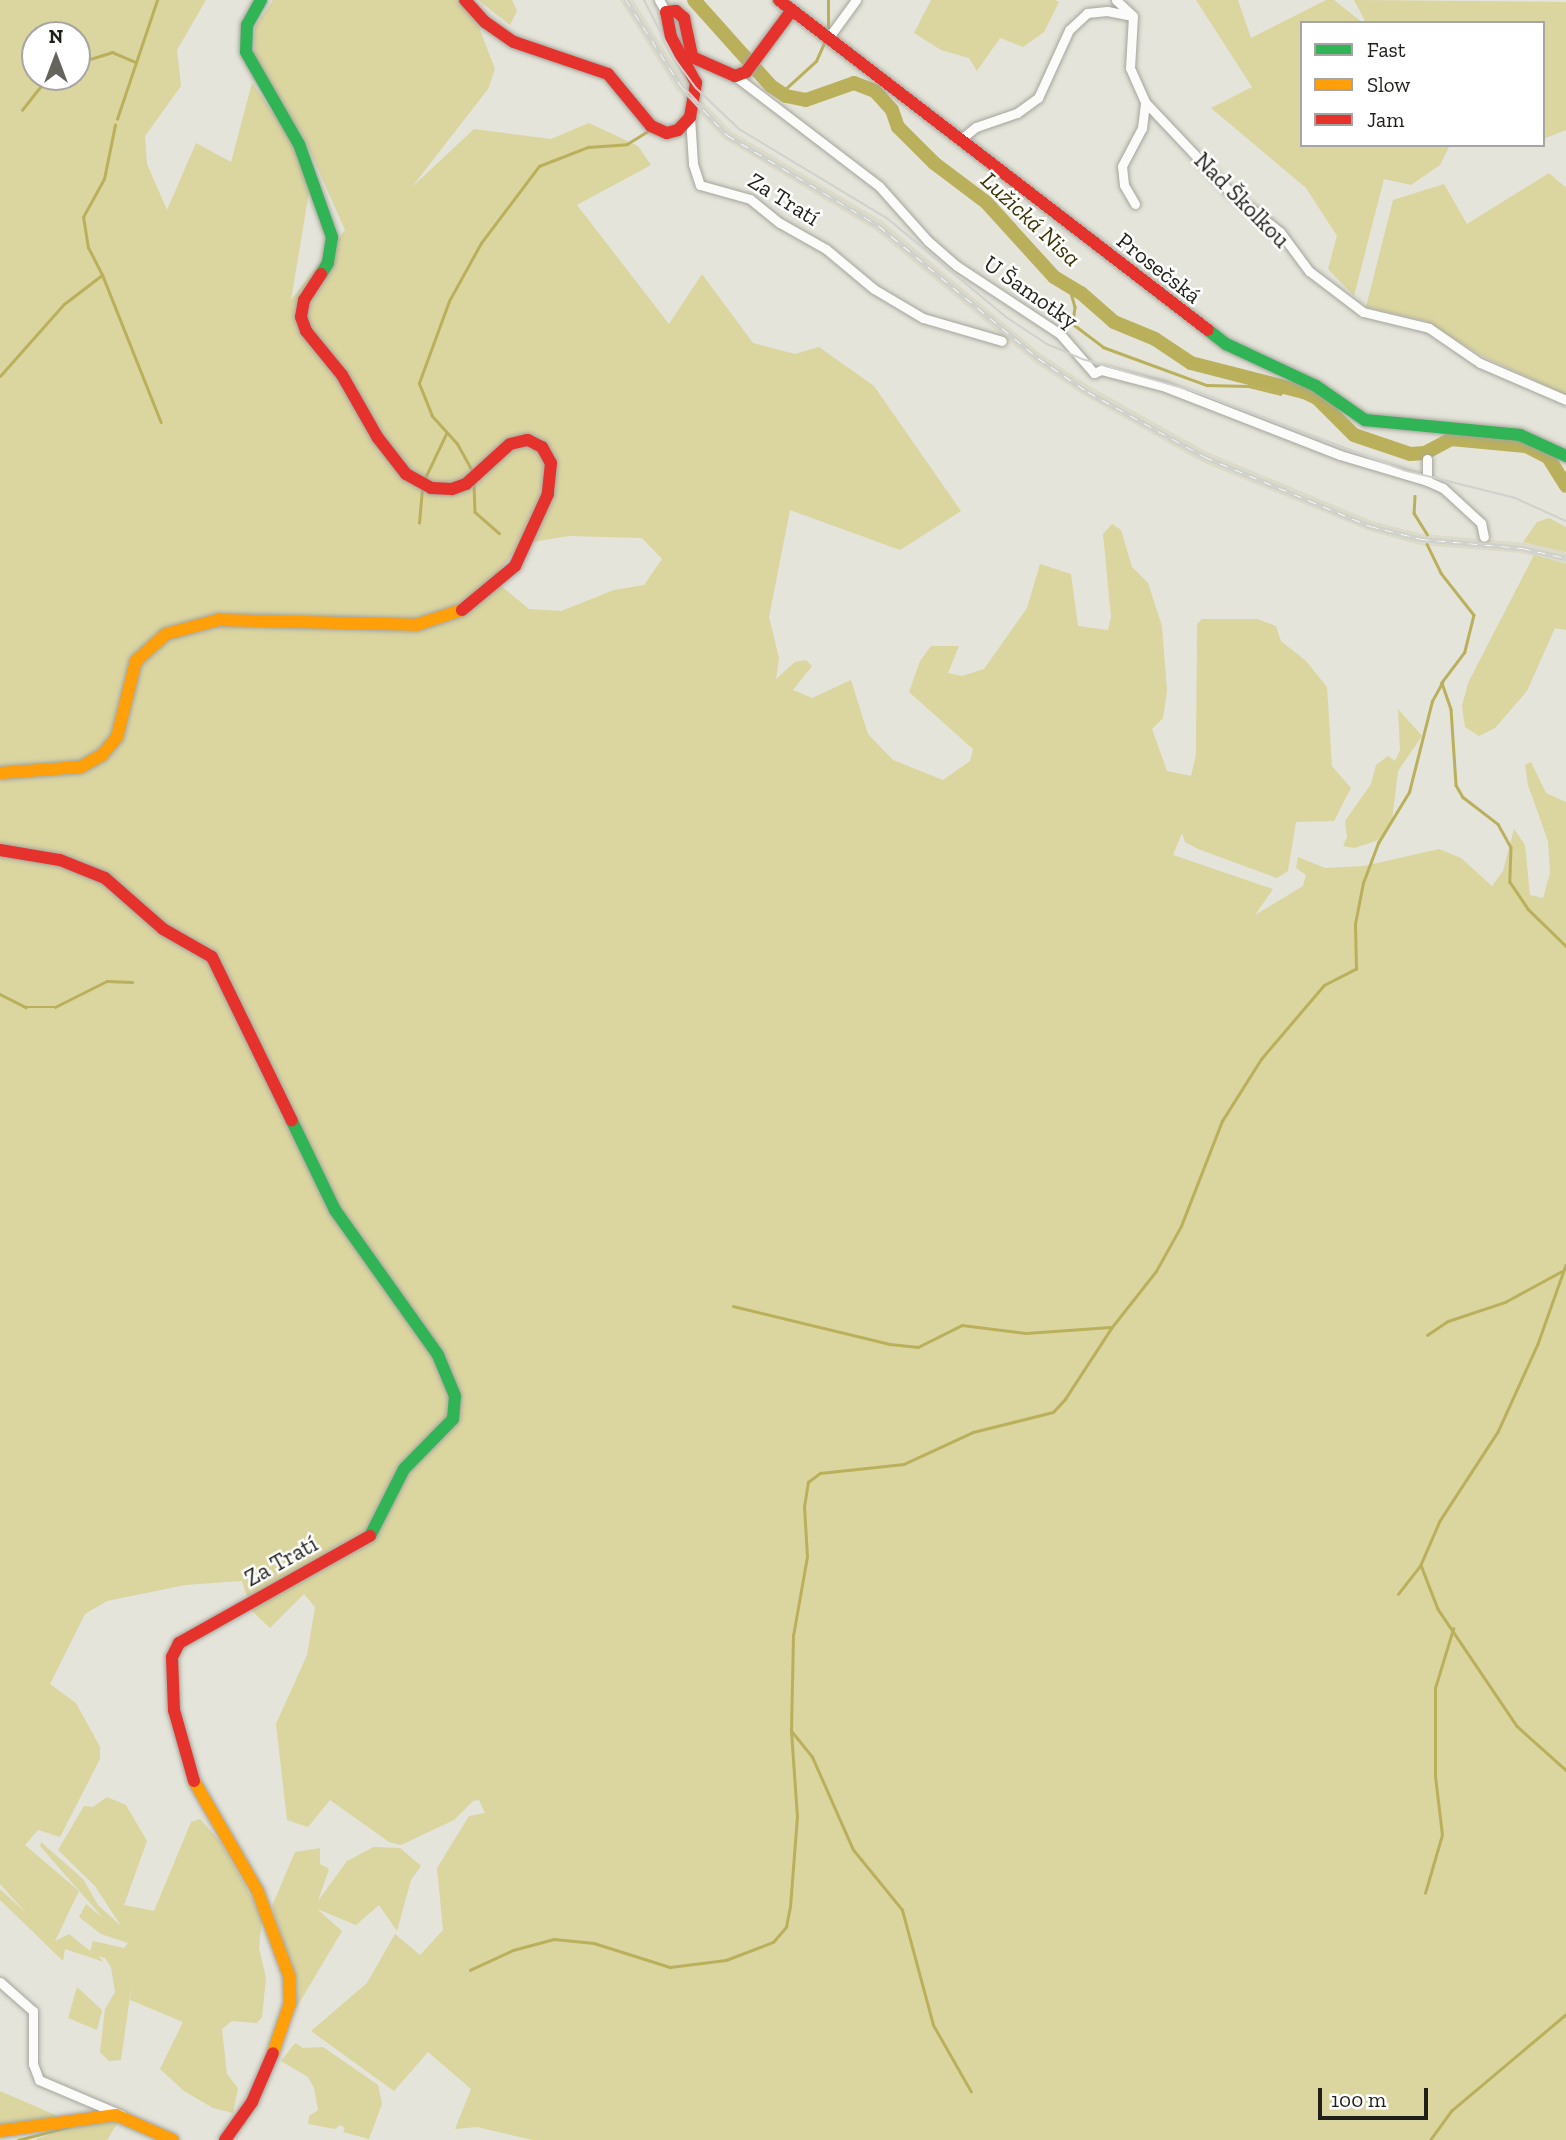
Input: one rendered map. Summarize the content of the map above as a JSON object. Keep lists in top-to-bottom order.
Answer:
{
  "streets": {
    "street": [
      "Za Tratí",
      "Nad Školkou",
      "Prosečská",
      "U Šamotky"
    ]
  },
  "crossings": [
    ["Za Tratí", "U Šamotky"]
  ],
  "water": ["Lužická Nisa"],
  "legend": ["Fast", "Slow", "Jam"],
  "scale_bar": "100 m",
  "north": "top"
}
